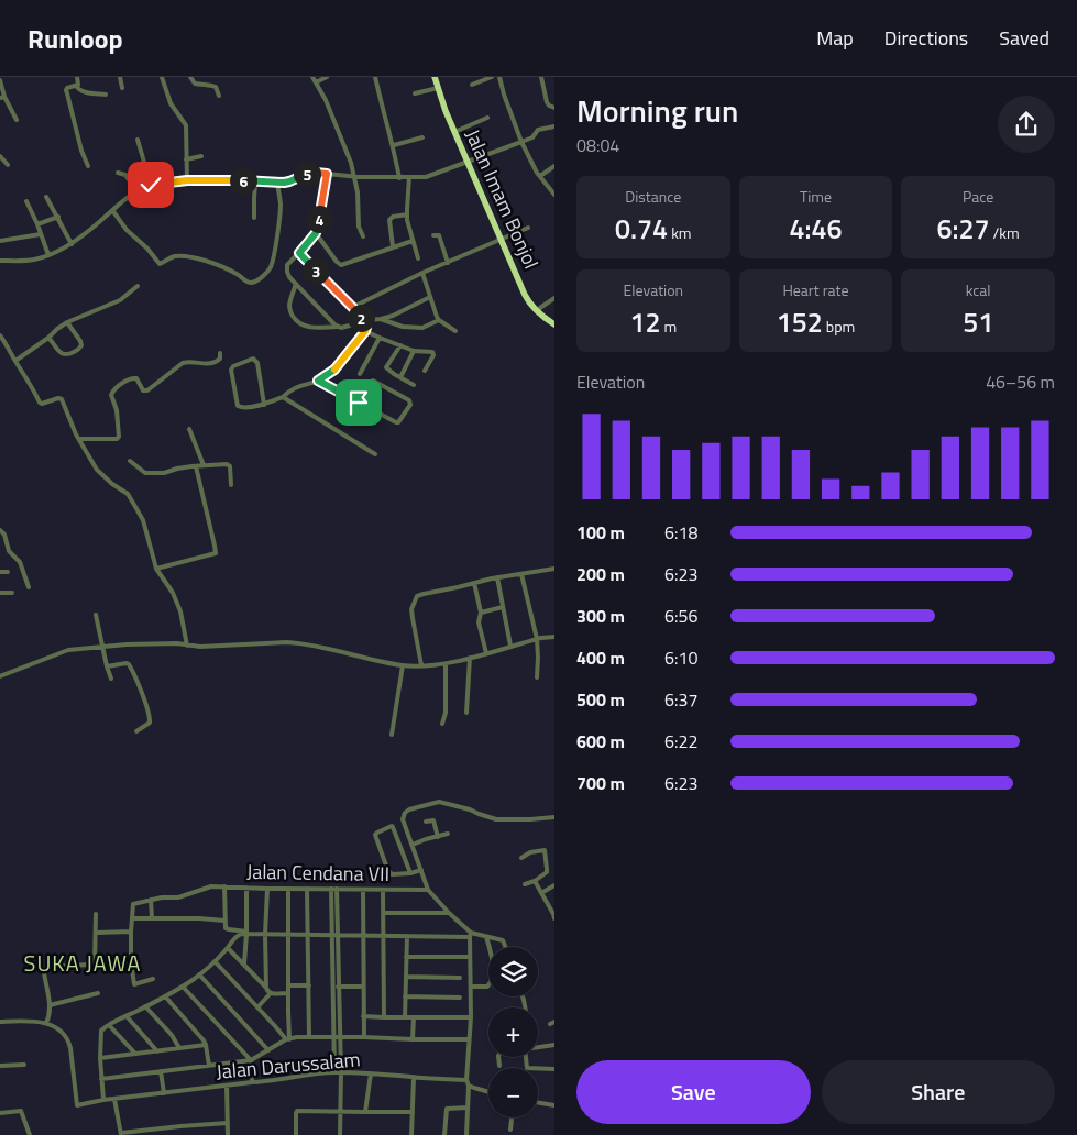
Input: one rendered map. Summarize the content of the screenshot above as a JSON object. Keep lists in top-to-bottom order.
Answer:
{
  "streets": {
    "highway": ["Jalan Imam Bonjol"],
    "street": ["Jalan Cendana VII", "Jalan Darussalam"]
  },
  "districts": ["SUKA JAWA"],
  "page": {
    "header": "Runloop",
    "nav": ["Map", "Directions", "Saved"],
    "heading": ["Morning run", "08:04"],
    "pins": [
      "5",
      "6",
      "4",
      "3",
      "2"
    ],
    "stats": [
      ["Distance", "0.74 km"],
      ["Time", "4:46"],
      ["Pace", "6:27 /km"],
      ["Elevation", "12 m"],
      ["Heart rate", "152 bpm"],
      ["kcal", "51"]
    ],
    "chart": ["Elevation", "46–56 m"],
    "list": [
      {
        "name": "100 m",
        "note": "6:18"
      },
      {
        "name": "200 m",
        "note": "6:23"
      },
      {
        "name": "300 m",
        "note": "6:56"
      },
      {
        "name": "400 m",
        "note": "6:10"
      },
      {
        "name": "500 m",
        "note": "6:37"
      },
      {
        "name": "600 m",
        "note": "6:22"
      },
      {
        "name": "700 m",
        "note": "6:23"
      }
    ],
    "map_buttons": ["+", "−"],
    "buttons": ["Save", "Share"]
  }
}
